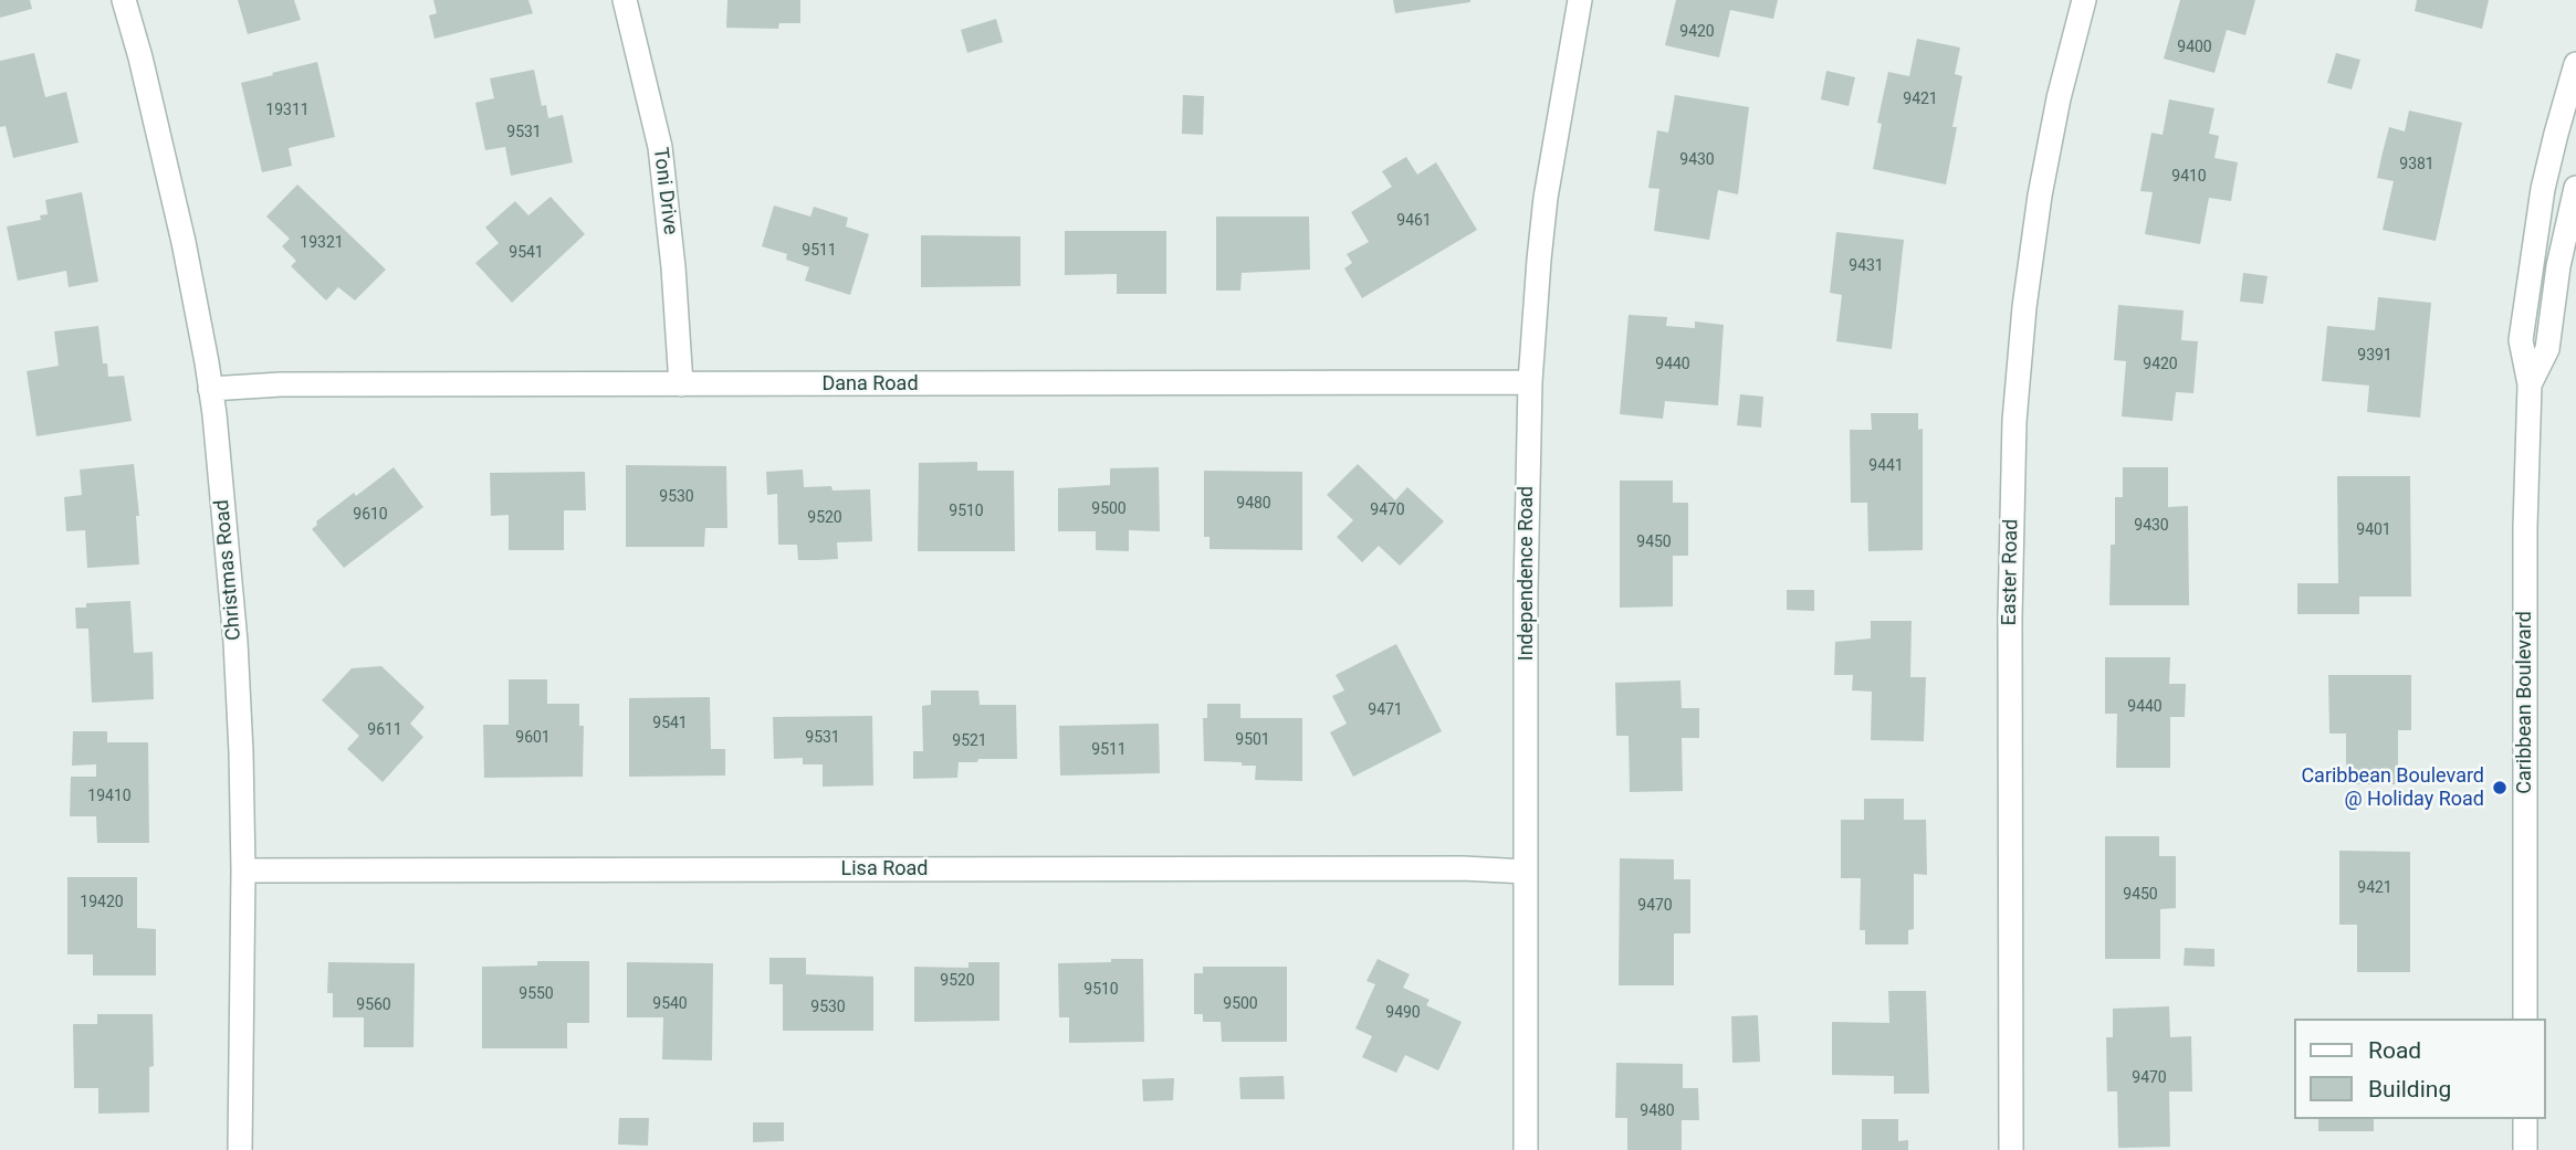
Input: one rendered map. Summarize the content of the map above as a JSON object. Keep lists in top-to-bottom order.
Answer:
{
  "streets": {
    "street": [
      "Toni Drive",
      "Dana Road",
      "Christmas Road",
      "Easter Road",
      "Independence Road",
      "Caribbean Boulevard",
      "Lisa Road"
    ]
  },
  "crossings": [
    ["Toni Drive", "Dana Road"],
    ["Dana Road", "Christmas Road"],
    ["Dana Road", "Independence Road"],
    ["Christmas Road", "Lisa Road"],
    ["Independence Road", "Lisa Road"]
  ],
  "places": ["Caribbean Boulevard @ Holiday Road"],
  "house_numbers": [
    "9420",
    "9400",
    "9421",
    "19311",
    "9531",
    "9430",
    "9381",
    "9410",
    "9461",
    "19321",
    "9511",
    "9541",
    "9431",
    "9391",
    "9440",
    "9420",
    "9441",
    "9530",
    "9480",
    "9500",
    "9470",
    "9510",
    "9610",
    "9520",
    "9430",
    "9401",
    "9450",
    "9440",
    "9471",
    "9541",
    "9611",
    "9601",
    "9531",
    "9501",
    "9521",
    "9511",
    "19410",
    "9421",
    "9450",
    "19420",
    "9470",
    "9520",
    "9510",
    "9550",
    "9540",
    "9500",
    "9560",
    "9530",
    "9490",
    "9470",
    "9480"
  ],
  "legend": ["Road", "Building"]
}
